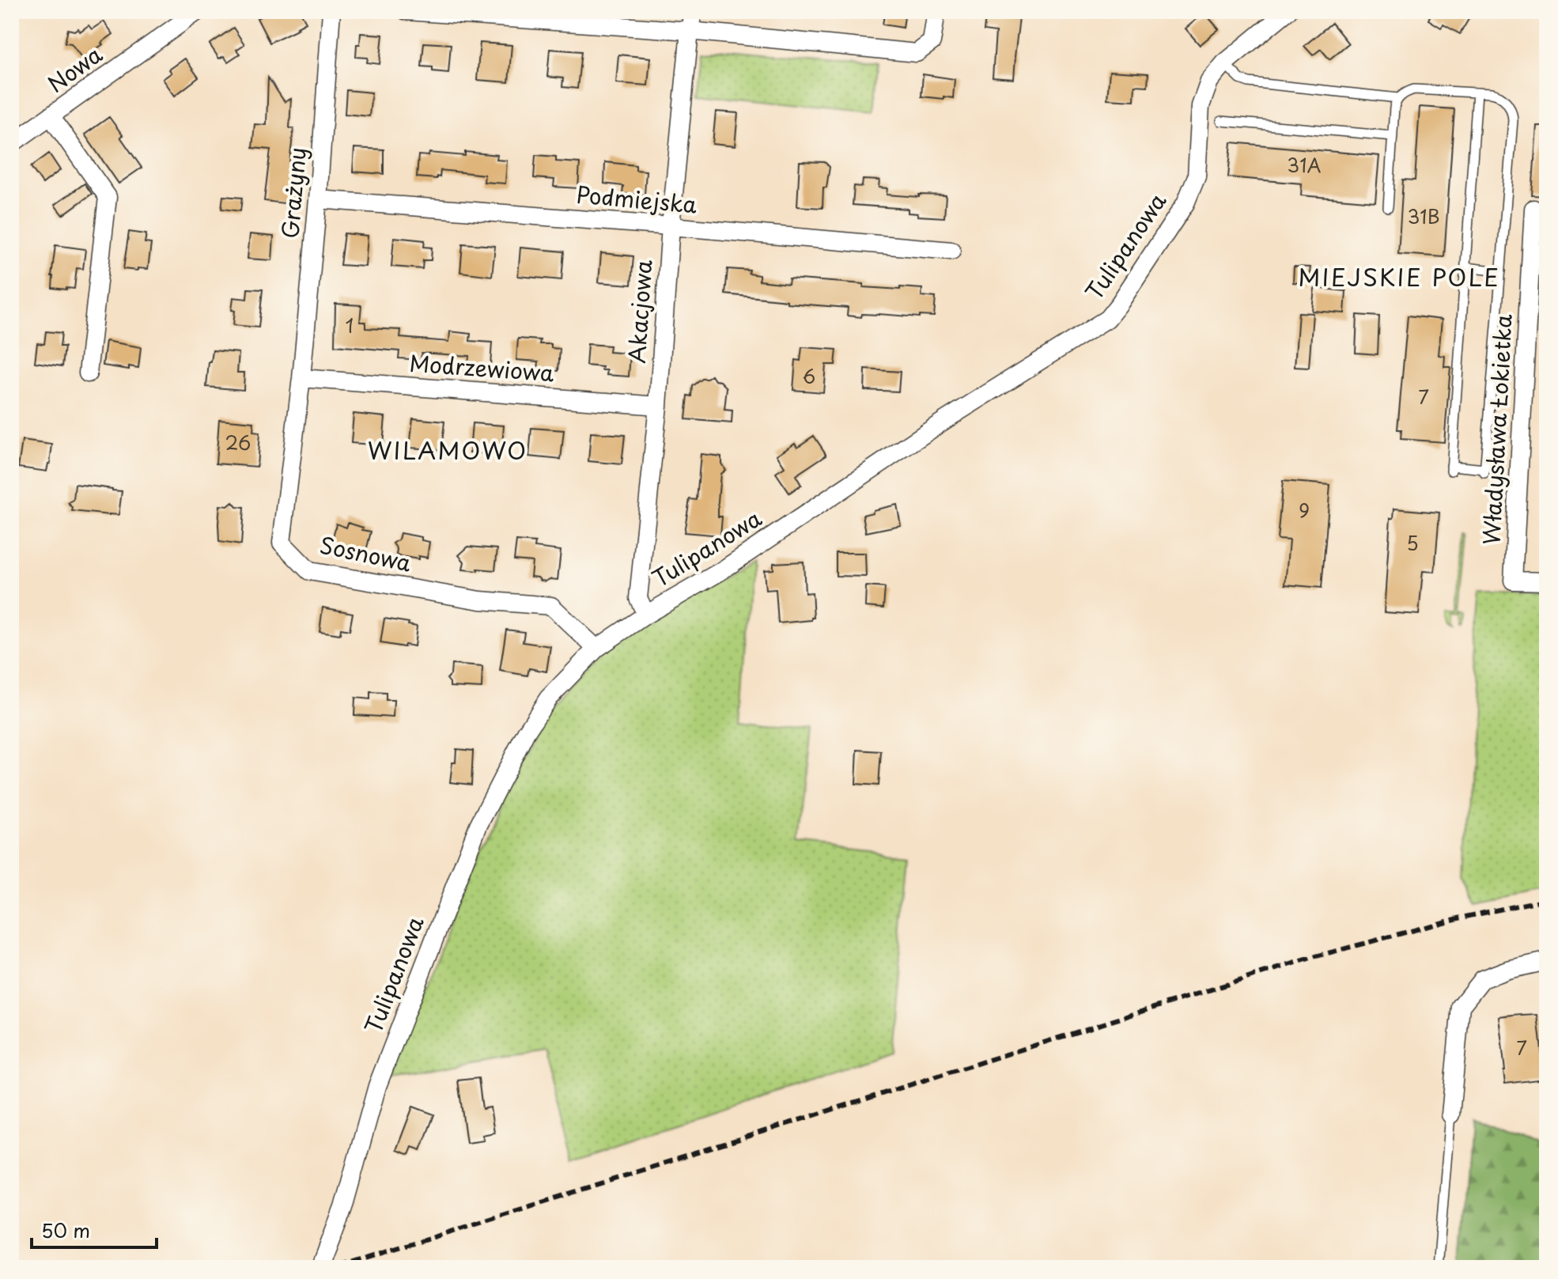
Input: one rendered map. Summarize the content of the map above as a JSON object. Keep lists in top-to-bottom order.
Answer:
{
  "streets": {
    "street": [
      "Nowa",
      "Grażyny",
      "Podmiejska",
      "Tulipanowa",
      "Akacjowa",
      "Modrzewiowa",
      "Władysława Łokietka",
      "Sosnowa"
    ]
  },
  "crossings": [
    ["Grażyny", "Podmiejska"],
    ["Grażyny", "Modrzewiowa"],
    ["Grażyny", "Sosnowa"],
    ["Podmiejska", "Akacjowa"],
    ["Tulipanowa", "Akacjowa"],
    ["Tulipanowa", "Sosnowa"],
    ["Akacjowa", "Modrzewiowa"],
    ["Modrzewiowa", "Sosnowa"]
  ],
  "districts": ["MIEJSKIE POLE", "WILAMOWO"],
  "house_numbers": [
    "31A",
    "31B",
    "1",
    "6",
    "7",
    "26",
    "9",
    "5",
    "7"
  ],
  "scale_bar": "50 m"
}
